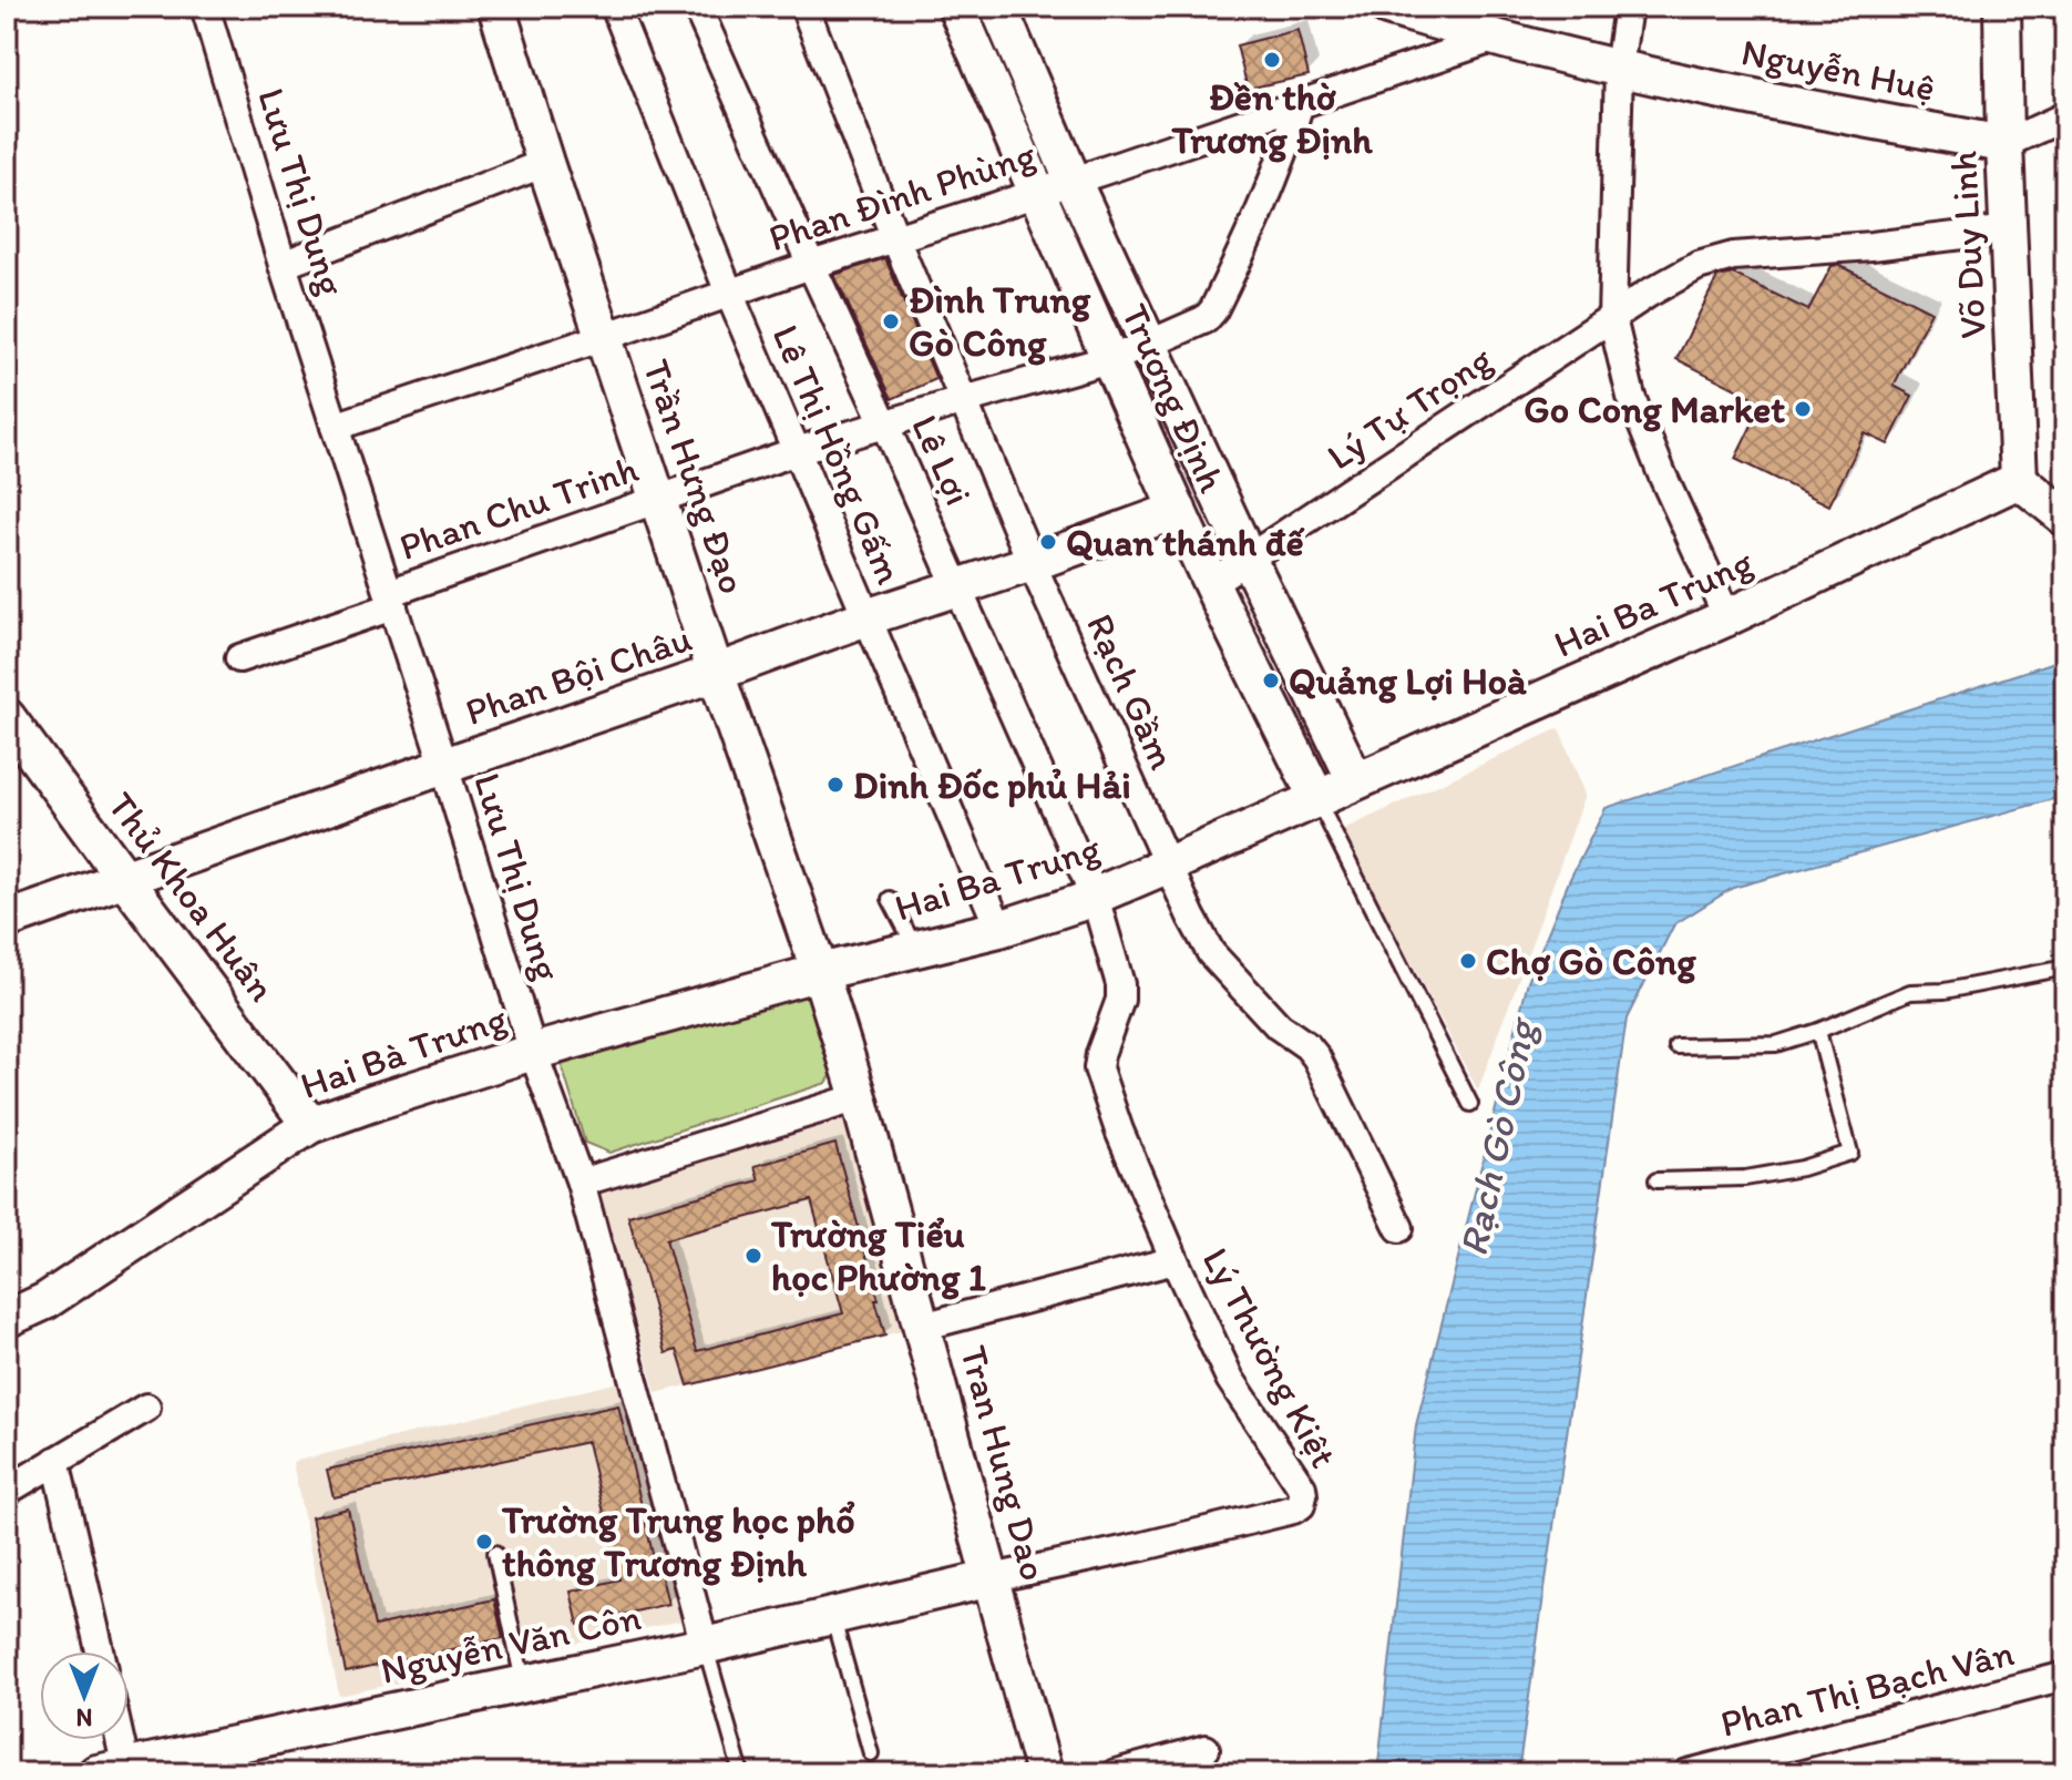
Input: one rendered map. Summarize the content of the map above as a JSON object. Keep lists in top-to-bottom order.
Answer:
{
  "streets": {
    "street": [
      "Nguyễn Huệ",
      "Lưu Thị Dung",
      "Phan Đình Phùng",
      "Võ Duy Linh",
      "Trương Định",
      "Lý Tự Trọng",
      "Lê Thị Hồng Gấm",
      "Lê Lợi",
      "Trần Hưng Đạo",
      "Phan Chu Trinh",
      "Hai Ba Trung",
      "Phan Bội Châu",
      "Rạch Gầm",
      "Thủ Khoa Huân",
      "Hai Bà Trưng",
      "Lý Thường Kiệt",
      "Tran Hung Dao",
      "Nguyễn Văn Côn",
      "Phan Thị Bạch Vân"
    ]
  },
  "crossings": [
    ["Nguyễn Huệ", "Phan Đình Phùng"],
    ["Nguyễn Huệ", "Võ Duy Linh"],
    ["Lưu Thị Dung", "Phan Đình Phùng"],
    ["Lưu Thị Dung", "Phan Chu Trinh"],
    ["Lưu Thị Dung", "Phan Bội Châu"],
    ["Lưu Thị Dung", "Hai Bà Trưng"],
    ["Lưu Thị Dung", "Nguyễn Văn Côn"],
    ["Phan Đình Phùng", "Trương Định"],
    ["Phan Đình Phùng", "Lê Thị Hồng Gấm"],
    ["Phan Đình Phùng", "Lê Lợi"],
    ["Phan Đình Phùng", "Trần Hưng Đạo"],
    ["Phan Đình Phùng", "Phan Chu Trinh"],
    ["Phan Đình Phùng", "Rạch Gầm"],
    ["Võ Duy Linh", "Lý Tự Trọng"],
    ["Võ Duy Linh", "Hai Ba Trung"],
    ["Trương Định", "Lý Tự Trọng"],
    ["Trương Định", "Phan Chu Trinh"],
    ["Trương Định", "Hai Ba Trung"],
    ["Trương Định", "Phan Bội Châu"],
    ["Lê Thị Hồng Gấm", "Phan Chu Trinh"],
    ["Lê Thị Hồng Gấm", "Hai Ba Trung"],
    ["Lê Thị Hồng Gấm", "Phan Bội Châu"],
    ["Lê Lợi", "Phan Chu Trinh"],
    ["Lê Lợi", "Hai Ba Trung"],
    ["Lê Lợi", "Phan Bội Châu"],
    ["Lê Lợi", "Lý Thường Kiệt"],
    ["Trần Hưng Đạo", "Phan Chu Trinh"],
    ["Trần Hưng Đạo", "Hai Ba Trung"],
    ["Trần Hưng Đạo", "Phan Bội Châu"],
    ["Trần Hưng Đạo", "Hai Bà Trưng"],
    ["Trần Hưng Đạo", "Tran Hung Dao"],
    ["Phan Chu Trinh", "Rạch Gầm"],
    ["Hai Ba Trung", "Rạch Gầm"],
    ["Hai Ba Trung", "Hai Bà Trưng"],
    ["Hai Ba Trung", "Lý Thường Kiệt"],
    ["Hai Ba Trung", "Tran Hung Dao"],
    ["Phan Bội Châu", "Rạch Gầm"],
    ["Phan Bội Châu", "Thủ Khoa Huân"],
    ["Thủ Khoa Huân", "Hai Bà Trưng"],
    ["Hai Bà Trưng", "Tran Hung Dao"],
    ["Lý Thường Kiệt", "Tran Hung Dao"],
    ["Lý Thường Kiệt", "Nguyễn Văn Côn"],
    ["Tran Hung Dao", "Nguyễn Văn Côn"]
  ],
  "water": ["Rạch Gò Công"],
  "places": [
    "Đền thờ Trương Định",
    "Đình Trung Gò Công",
    "Go Cong Market",
    "Quan thánh đế",
    "Quảng Lợi Hoà",
    "Dinh Đốc phủ Hải",
    "Chợ Gò Công",
    "Trường Tiểu học Phường 1",
    "Trường Trung học phổ thông Trương Định"
  ],
  "north": "bottom"
}
